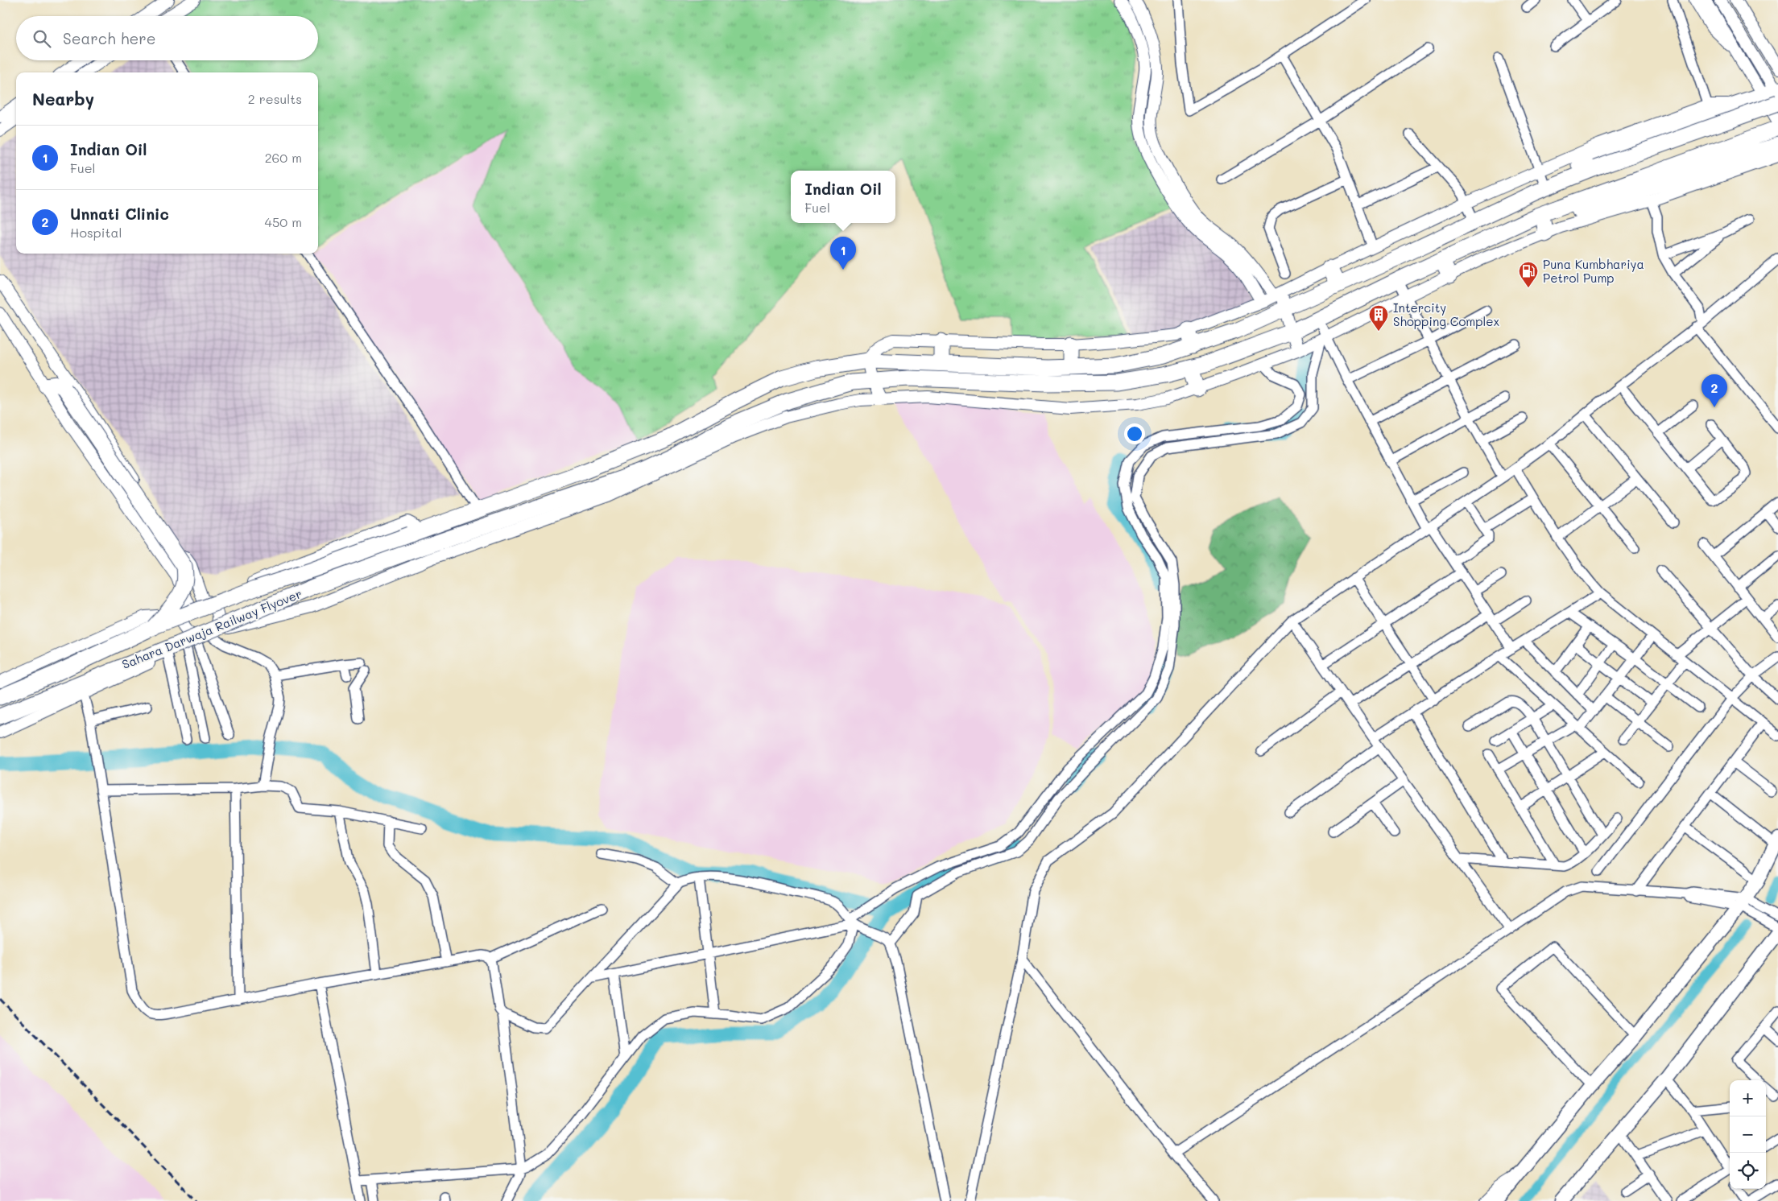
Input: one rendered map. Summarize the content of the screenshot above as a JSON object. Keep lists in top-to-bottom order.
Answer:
{
  "streets": {
    "highway": ["Sahara Darwaja Railway Flyover"]
  },
  "places": {
    "fuel station": ["Puna Kumbhariya Petrol Pump"],
    "building": ["Intercity Shopping Complex"]
  },
  "page": {
    "search": "Search here",
    "heading": ["Nearby", "2 results"],
    "list": [
      {
        "mark": "1",
        "name": "Indian Oil",
        "note": "Fuel",
        "value": "260 m"
      },
      {
        "mark": "2",
        "name": "Unnati Clinic",
        "note": "Hospital",
        "value": "450 m"
      }
    ],
    "popup": ["Indian Oil", "Fuel"],
    "pins": ["1", "2"],
    "map_buttons": ["+", "−"]
  }
}
